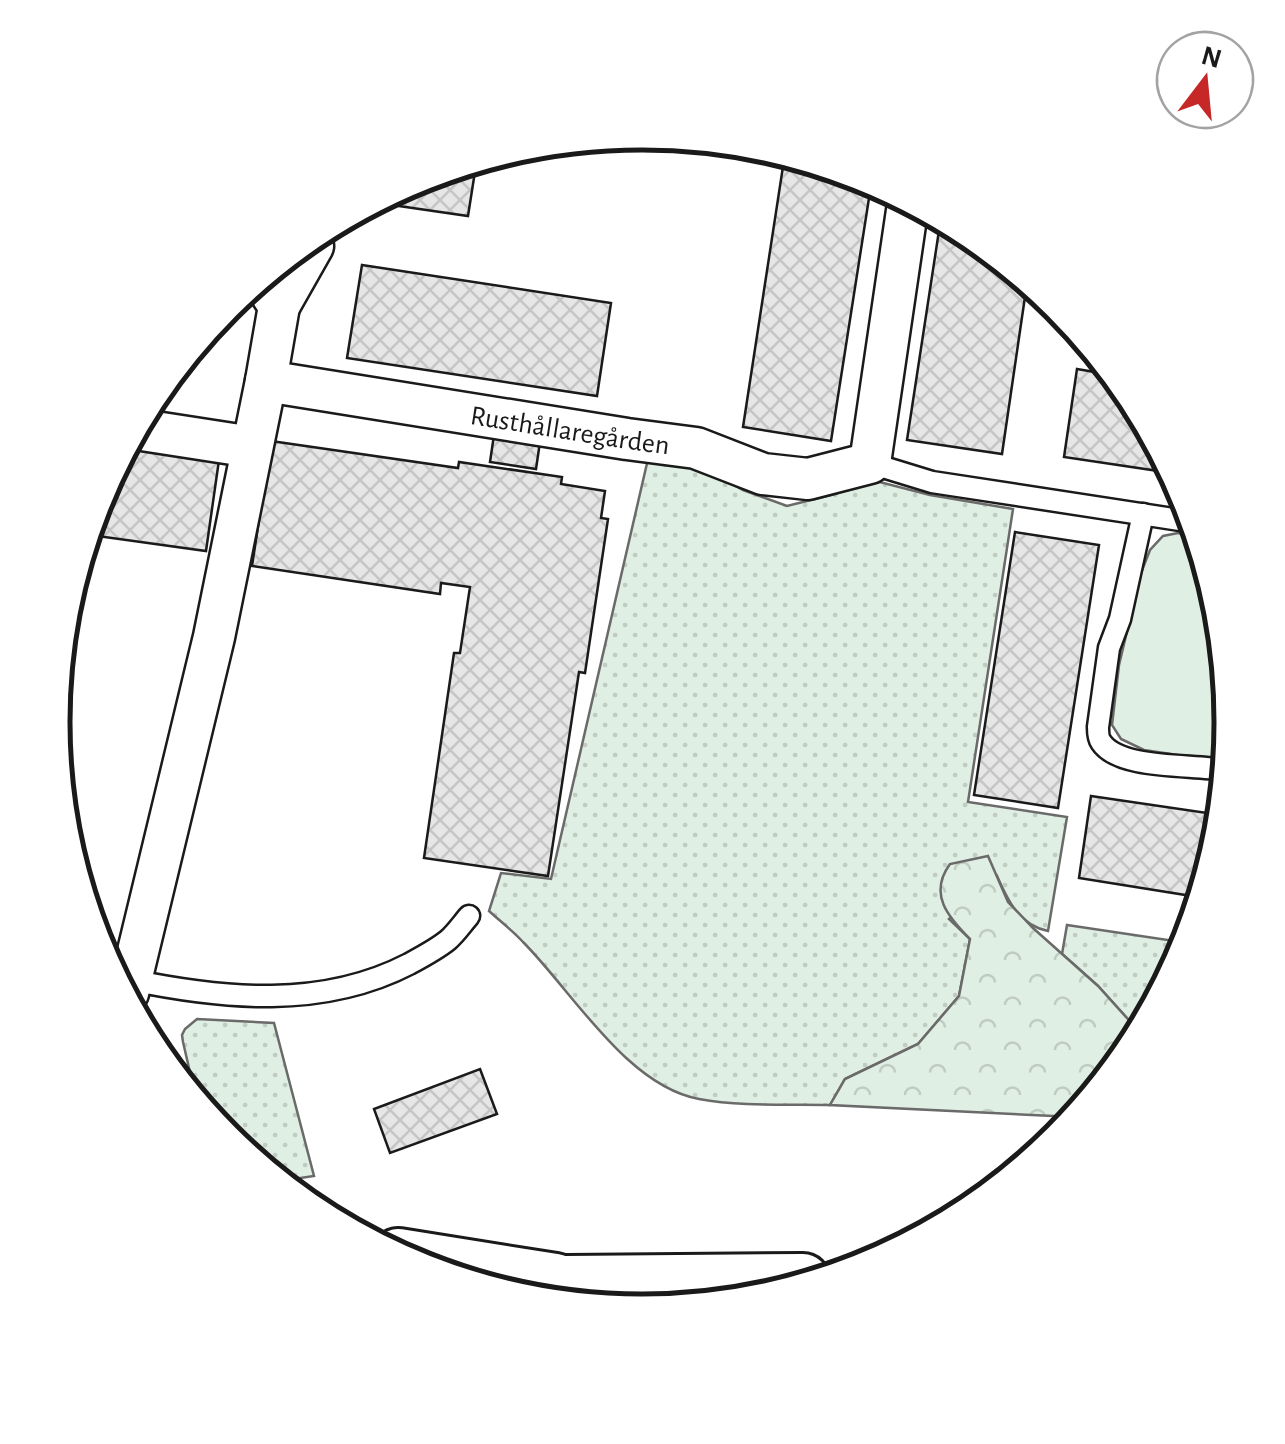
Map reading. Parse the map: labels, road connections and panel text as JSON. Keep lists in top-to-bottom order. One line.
{"streets":{"street":["Rusthållaregården"]},"north":"top"}
